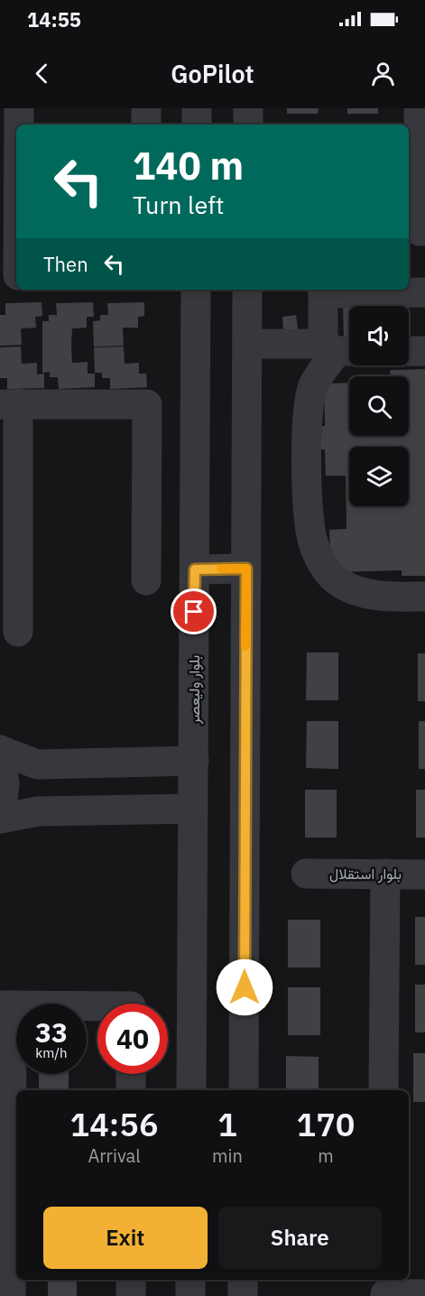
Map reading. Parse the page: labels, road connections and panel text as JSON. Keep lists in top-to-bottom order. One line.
{"streets":{"street":["بلوار ولیعصر","بلوار استقلال"]},"page":{"status":"14:55","header":"GoPilot","turn":["140 m","Turn left"],"then":"Then","speed":"33 km/h","limit":"40","eta":["14:56","Arrival","1","min","170","m"],"buttons":["Exit","Share"]}}
